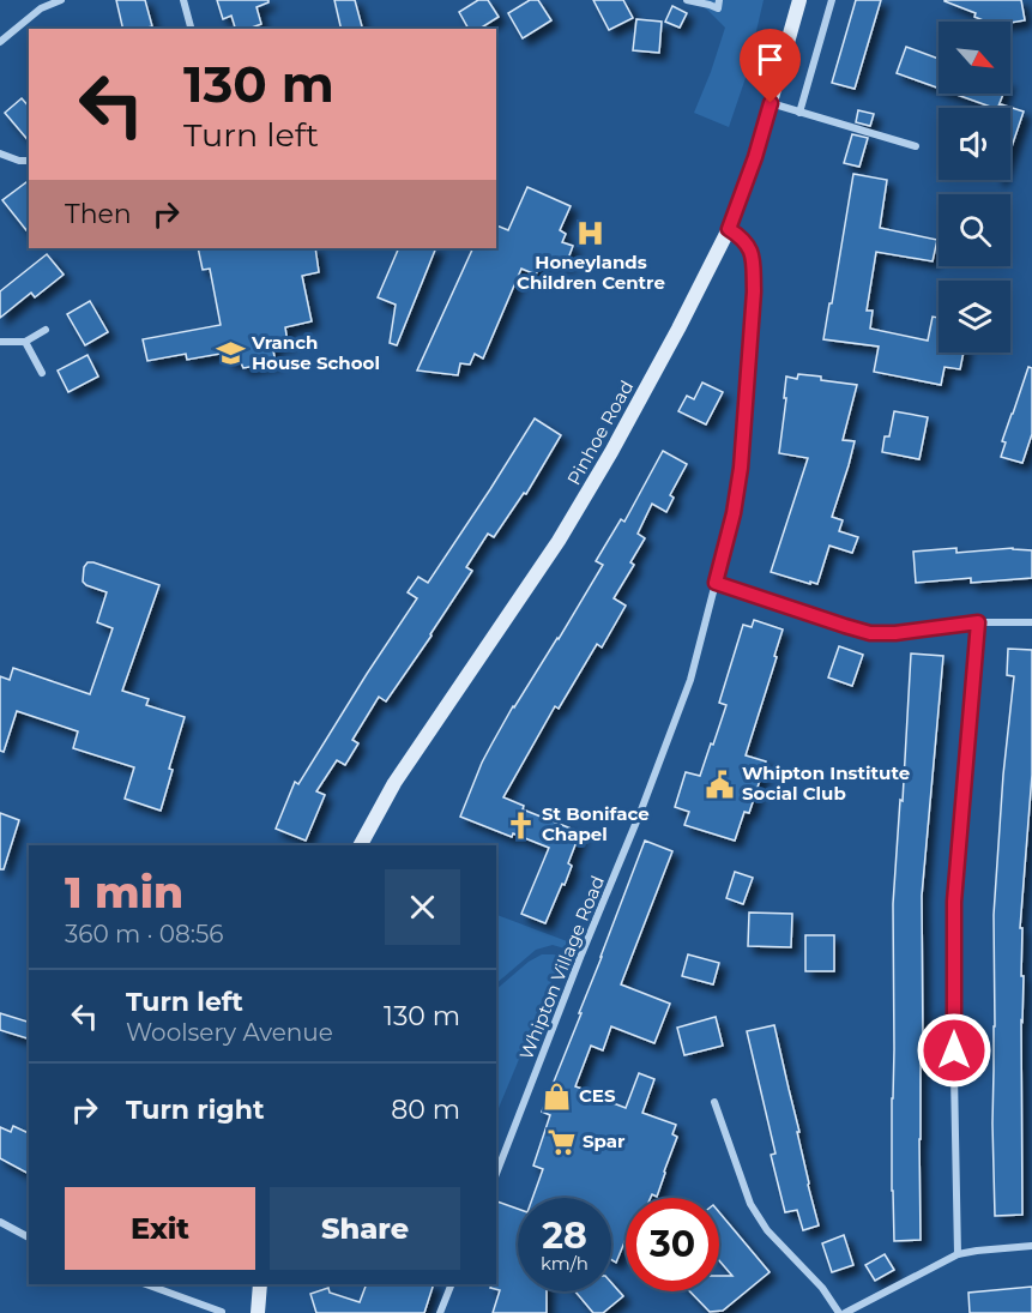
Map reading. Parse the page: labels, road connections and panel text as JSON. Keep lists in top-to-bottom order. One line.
{"streets":{"main road":["Pinhoe Road"],"street":["Whipton Village Road"]},"crossings":[["Pinhoe Road","Whipton Village Road"]],"places":{"hospital":["Honeylands Children Centre"],"school or university":["Vranch House School"],"public building":["Whipton Institute Social Club"],"church":["St Boniface Chapel"],"shop":["CES"],"supermarket":["Spar"]},"north":"bottom right","page":{"turn":["130 m","Turn left"],"then":"Then","heading":["1 min","360 m · 08:56"],"list":[{"name":"Turn left","note":"Woolsery Avenue","value":"130 m"},{"name":"Turn right","value":"80 m"}],"buttons":["Exit","Share"],"speed":"28 km/h","limit":"30"}}
